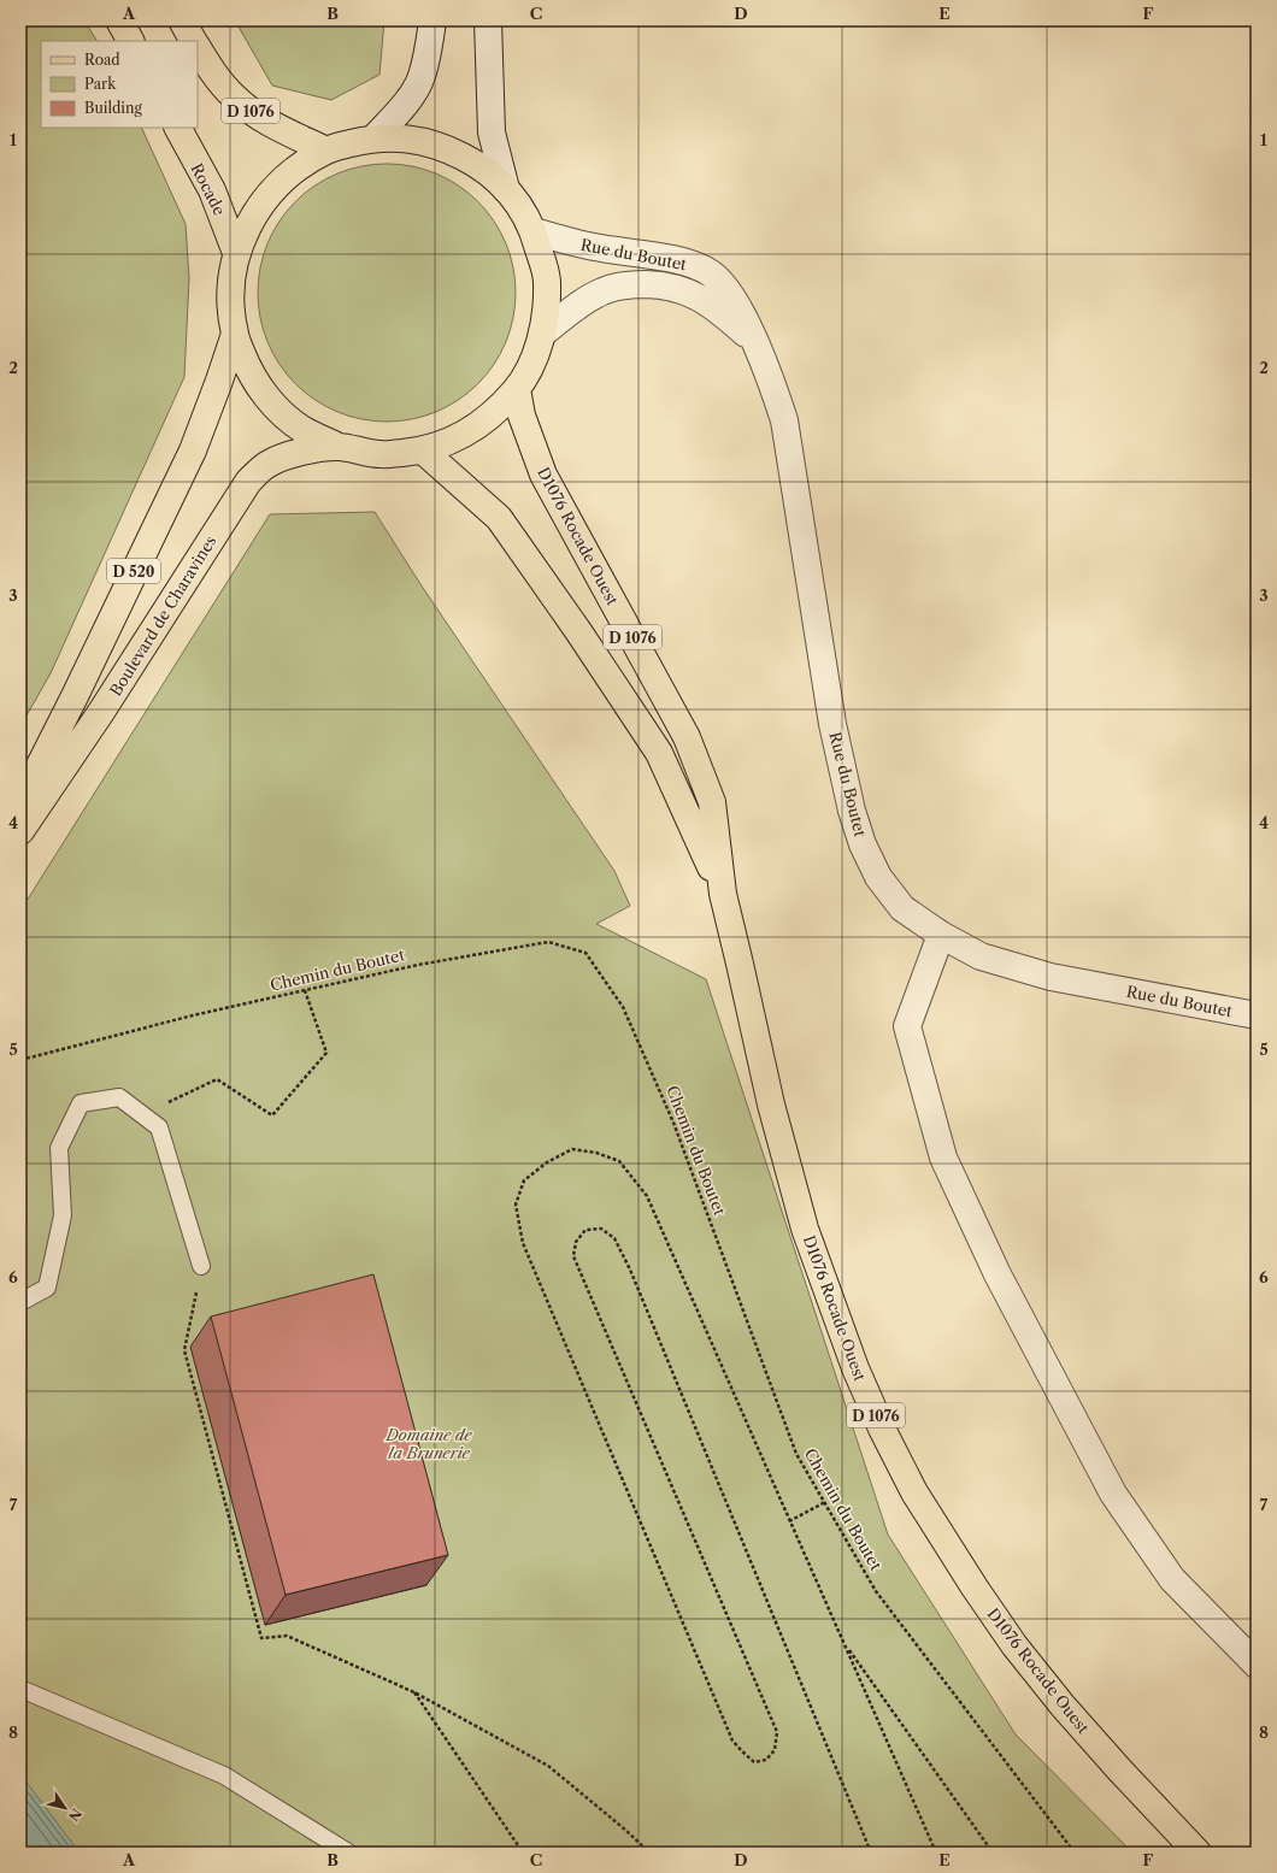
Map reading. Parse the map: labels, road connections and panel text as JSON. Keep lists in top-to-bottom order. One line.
{"streets":{"main road":["D 1076","Rocade","D1076 Rocade Ouest","D 520","Boulevard de Charavines"],"street":["Rue du Boutet"],"path":["Chemin du Boutet"]},"crossings":[["D 1076","Boulevard de Charavines"],["Rocade","Boulevard de Charavines"],["Rue du Boutet","Boulevard de Charavines"],["D1076 Rocade Ouest","Boulevard de Charavines"]],"parks":["Domaine de la Brunerie"],"legend":["Road","Park","Building"],"north":"bottom right","grid":{"columns":["A","B","C","D","E","F"],"rows":["1","2","3","4","5","6","7","8"]}}
